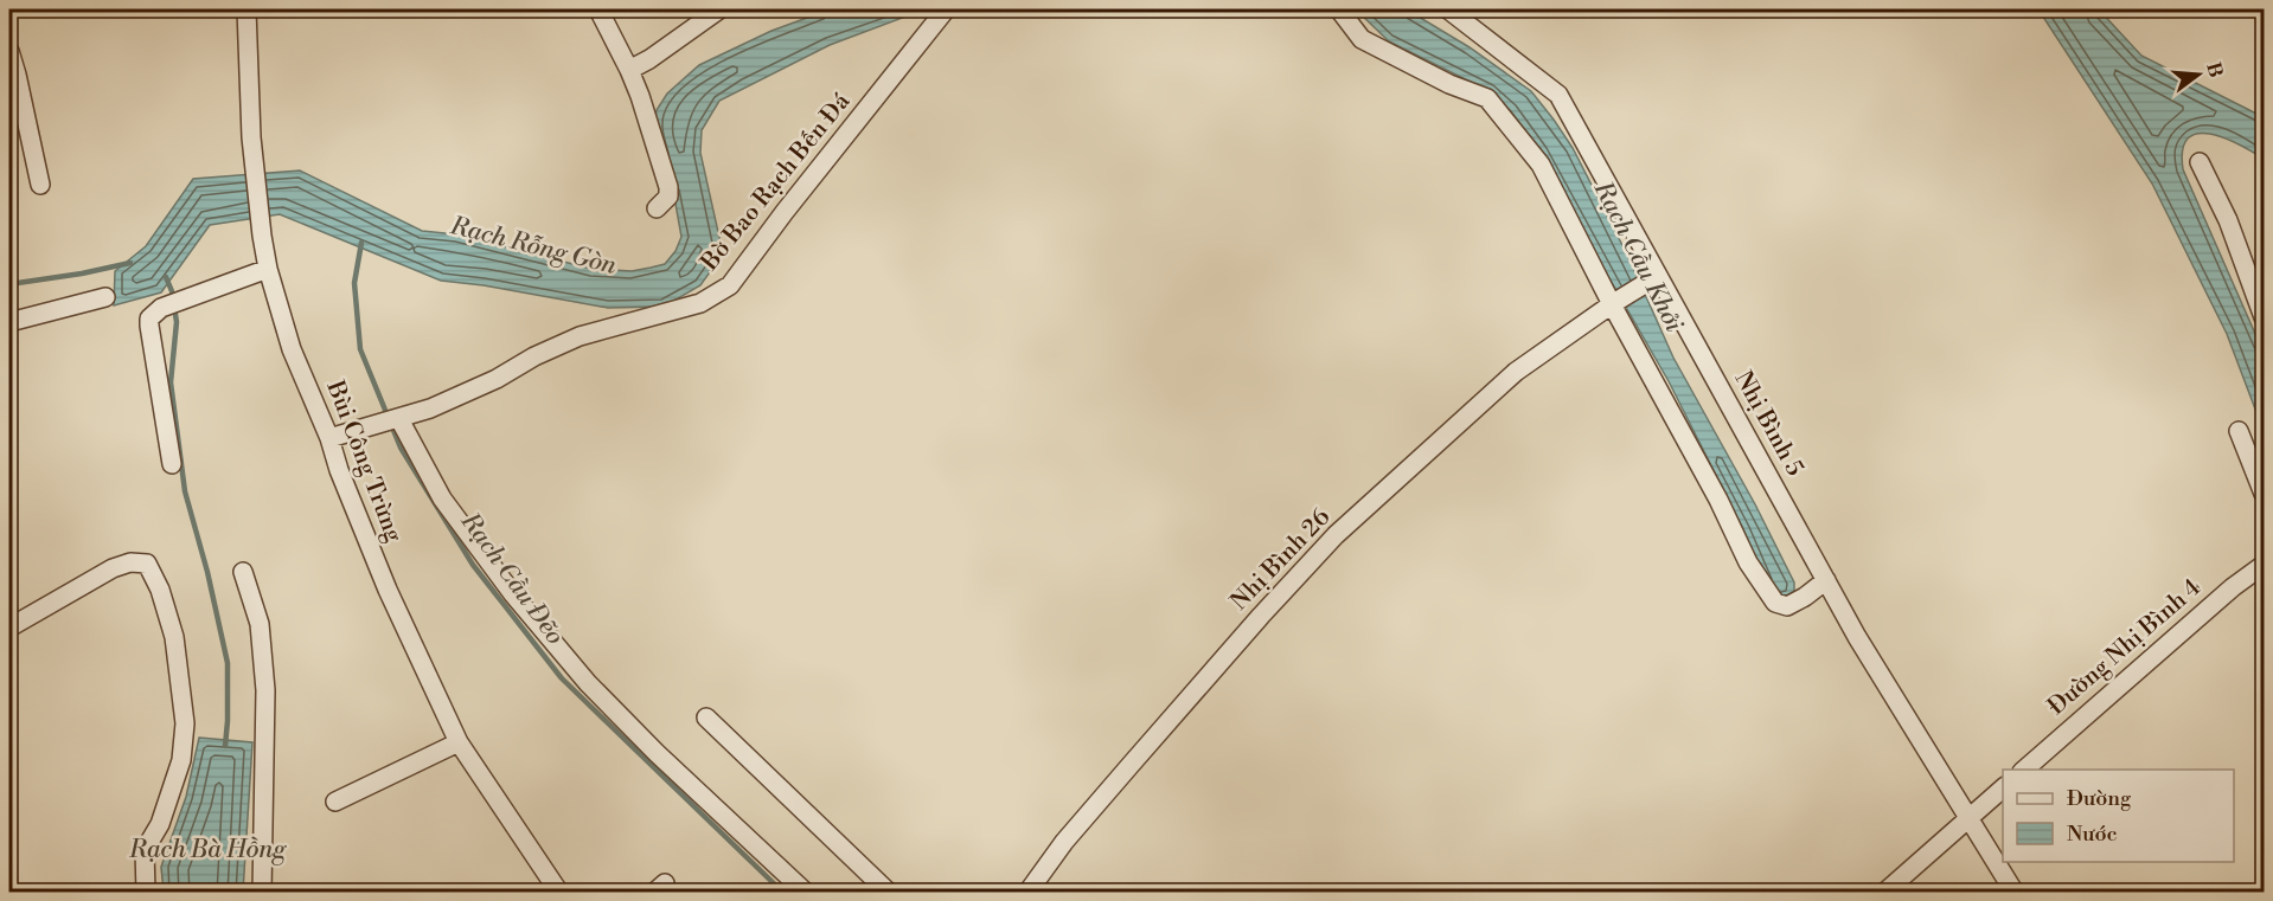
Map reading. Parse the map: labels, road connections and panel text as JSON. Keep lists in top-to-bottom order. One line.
{"streets":{"street":["Bờ Bao Rạch Bến Đá","Nhị Bình 5","Bùi Công Trừng","Nhị Bình 26","Đường Nhị Bình 4"]},"crossings":[["Bờ Bao Rạch Bến Đá","Bùi Công Trừng"],["Nhị Bình 5","Nhị Bình 26"]],"water":["Rạch Rỗng Gòn","Rạch Cầu Khởi","Rạch Cầu Đẽo","Rạch Bà Hồng"],"legend":["Đường","Nước"],"north":"right"}
